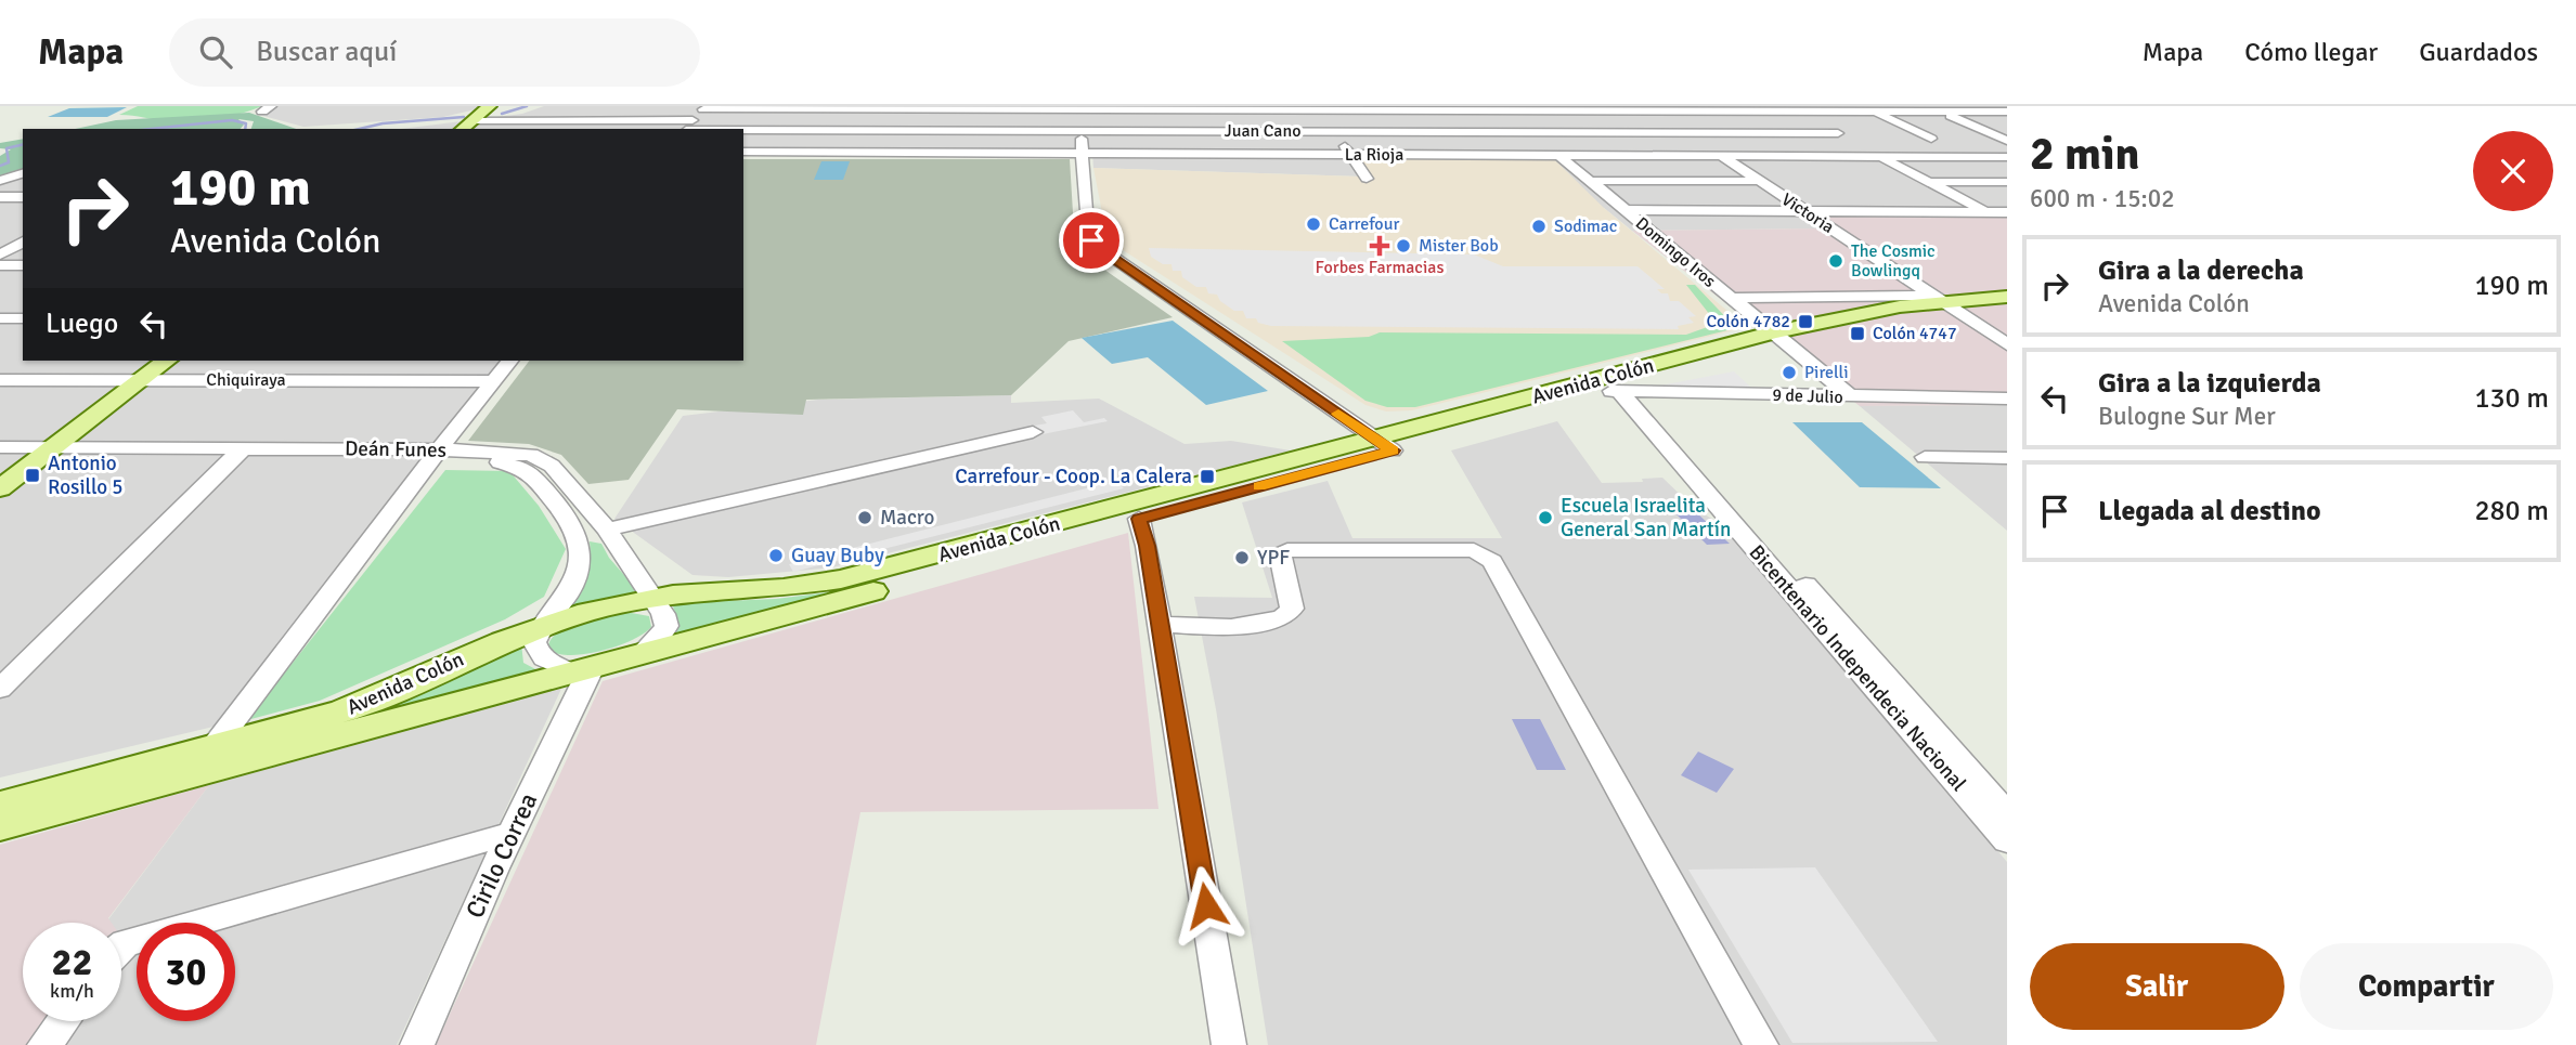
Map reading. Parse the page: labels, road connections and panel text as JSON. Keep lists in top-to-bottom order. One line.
{"streets":{"main road":["Avenida Colón"],"street":["Juan Cano","La Rioja","Victoria","Domingo Iros","Chiquiraya","9 de Julio","Deán Funes","Bicentenario Independecia Nacional","Cirilo Correa"]},"crossings":[["Juan Cano","Victoria"],["Juan Cano","Domingo Iros"],["La Rioja","Victoria"],["La Rioja","Domingo Iros"],["Victoria","Avenida Colón"],["Domingo Iros","Avenida Colón"],["Domingo Iros","9 de Julio"],["Avenida Colón","9 de Julio"],["Avenida Colón","Deán Funes"],["Avenida Colón","Bicentenario Independecia Nacional"],["Avenida Colón","Cirilo Correa"],["9 de Julio","Bicentenario Independecia Nacional"]],"places":{"other":["Carrefour","Sodimac","Mister Bob","The Cosmic Bowlingq","Pirelli","Macro","Escuela Israelita General San Martín","Guay Buby","YPF"],"health":["Forbes Farmacias"],"transit":["Colón 4782","Colón 4747","Antonio Rosillo 5","Carrefour - Coop. La Calera"]},"page":{"header":"Mapa","search":"Buscar aquí","nav":["Mapa","Cómo llegar","Guardados"],"heading":["2 min","600 m · 15:02"],"turn":["190 m","Avenida Colón"],"list":[{"name":"Gira a la derecha","note":"Avenida Colón","value":"190 m"},{"name":"Gira a la izquierda","note":"Bulogne Sur Mer","value":"130 m"},{"name":"Llegada al destino","value":"280 m"}],"then":"Luego","speed":"22 km/h","limit":"30","buttons":["Salir","Compartir"]}}
